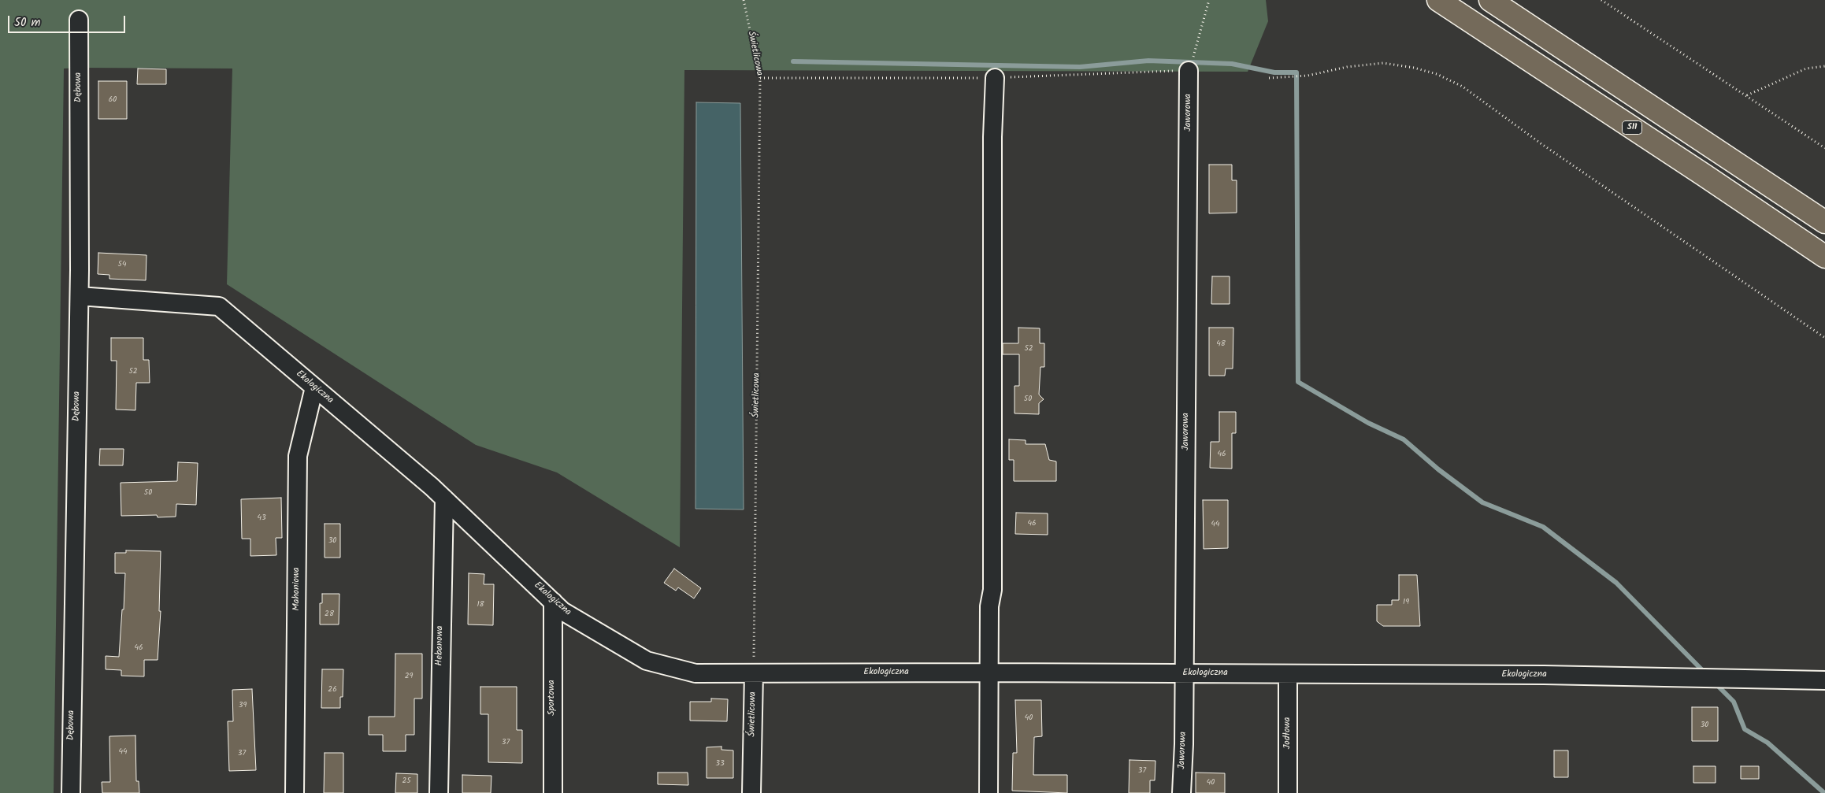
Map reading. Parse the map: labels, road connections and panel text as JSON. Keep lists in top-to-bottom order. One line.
{"streets":{"highway":["S11"],"street":["Świetlicowa","Dębowa","Jaworowa","Ekologiczna","Mahoniowa","Hebanowa","Sportowa","Jodłowa"]},"crossings":[["Świetlicowa","Ekologiczna"],["Dębowa","Ekologiczna"],["Jaworowa","Ekologiczna"],["Ekologiczna","Mahoniowa"],["Ekologiczna","Hebanowa"],["Ekologiczna","Sportowa"],["Ekologiczna","Jodłowa"]],"house_numbers":["60","54","48","52","52","50","46","50","43","46","44","30","19","18","28","46","29","26","39","40","30","37","44","37","33","37","25","40"],"scale_bar":"50 m"}
